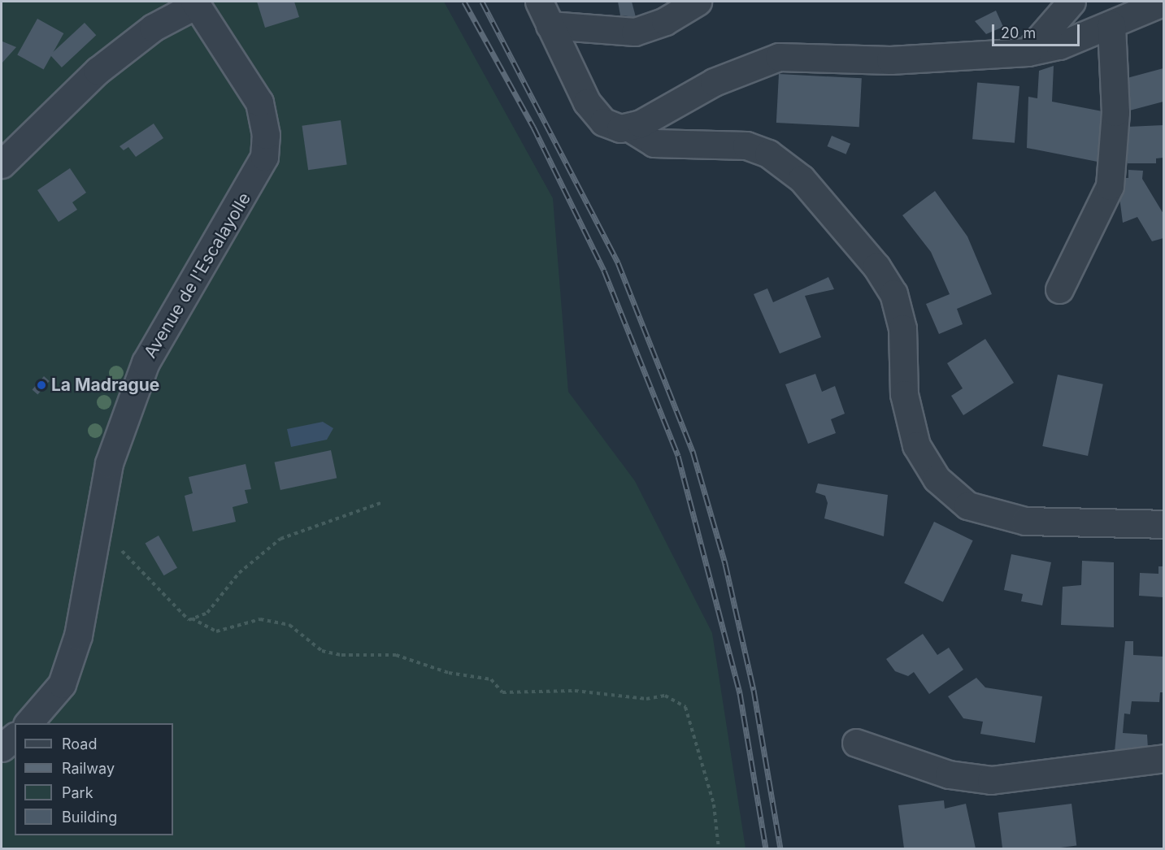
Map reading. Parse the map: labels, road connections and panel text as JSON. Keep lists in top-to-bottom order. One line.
{"streets":{"street":["Avenue de l'Escalayolle"]},"places":["La Madrague"],"legend":["Road","Railway","Park","Building"],"scale_bar":"20 m"}
